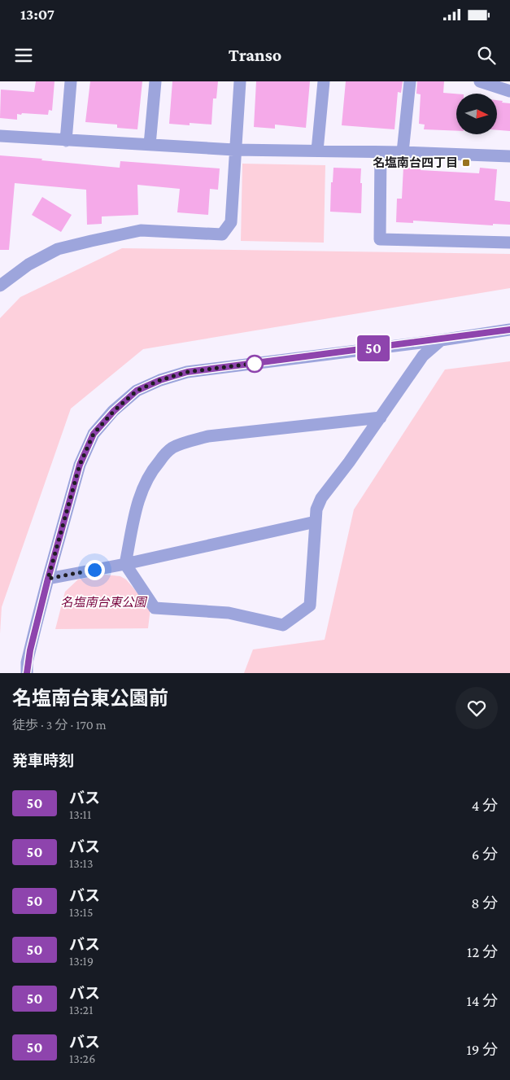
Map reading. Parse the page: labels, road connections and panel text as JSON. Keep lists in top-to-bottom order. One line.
{"parks":["名塩南台東公園"],"places":{"transit":["名塩南台四丁目"]},"lines":["bus line 50"],"north":"right","page":{"status":"13:07","header":"Transo","on_map":"50","heading":[["名塩南台東公園前","徒歩 · 3 分 · 170 m"],"発車時刻"],"list":[{"mark":"50","name":"バス","note":"13:11","value":"4 分"},{"mark":"50","name":"バス","note":"13:13","value":"6 分"},{"mark":"50","name":"バス","note":"13:15","value":"8 分"},{"mark":"50","name":"バス","note":"13:19","value":"12 分"},{"mark":"50","name":"バス","note":"13:21","value":"14 分"},{"mark":"50","name":"バス","note":"13:26","value":"19 分"}]}}
